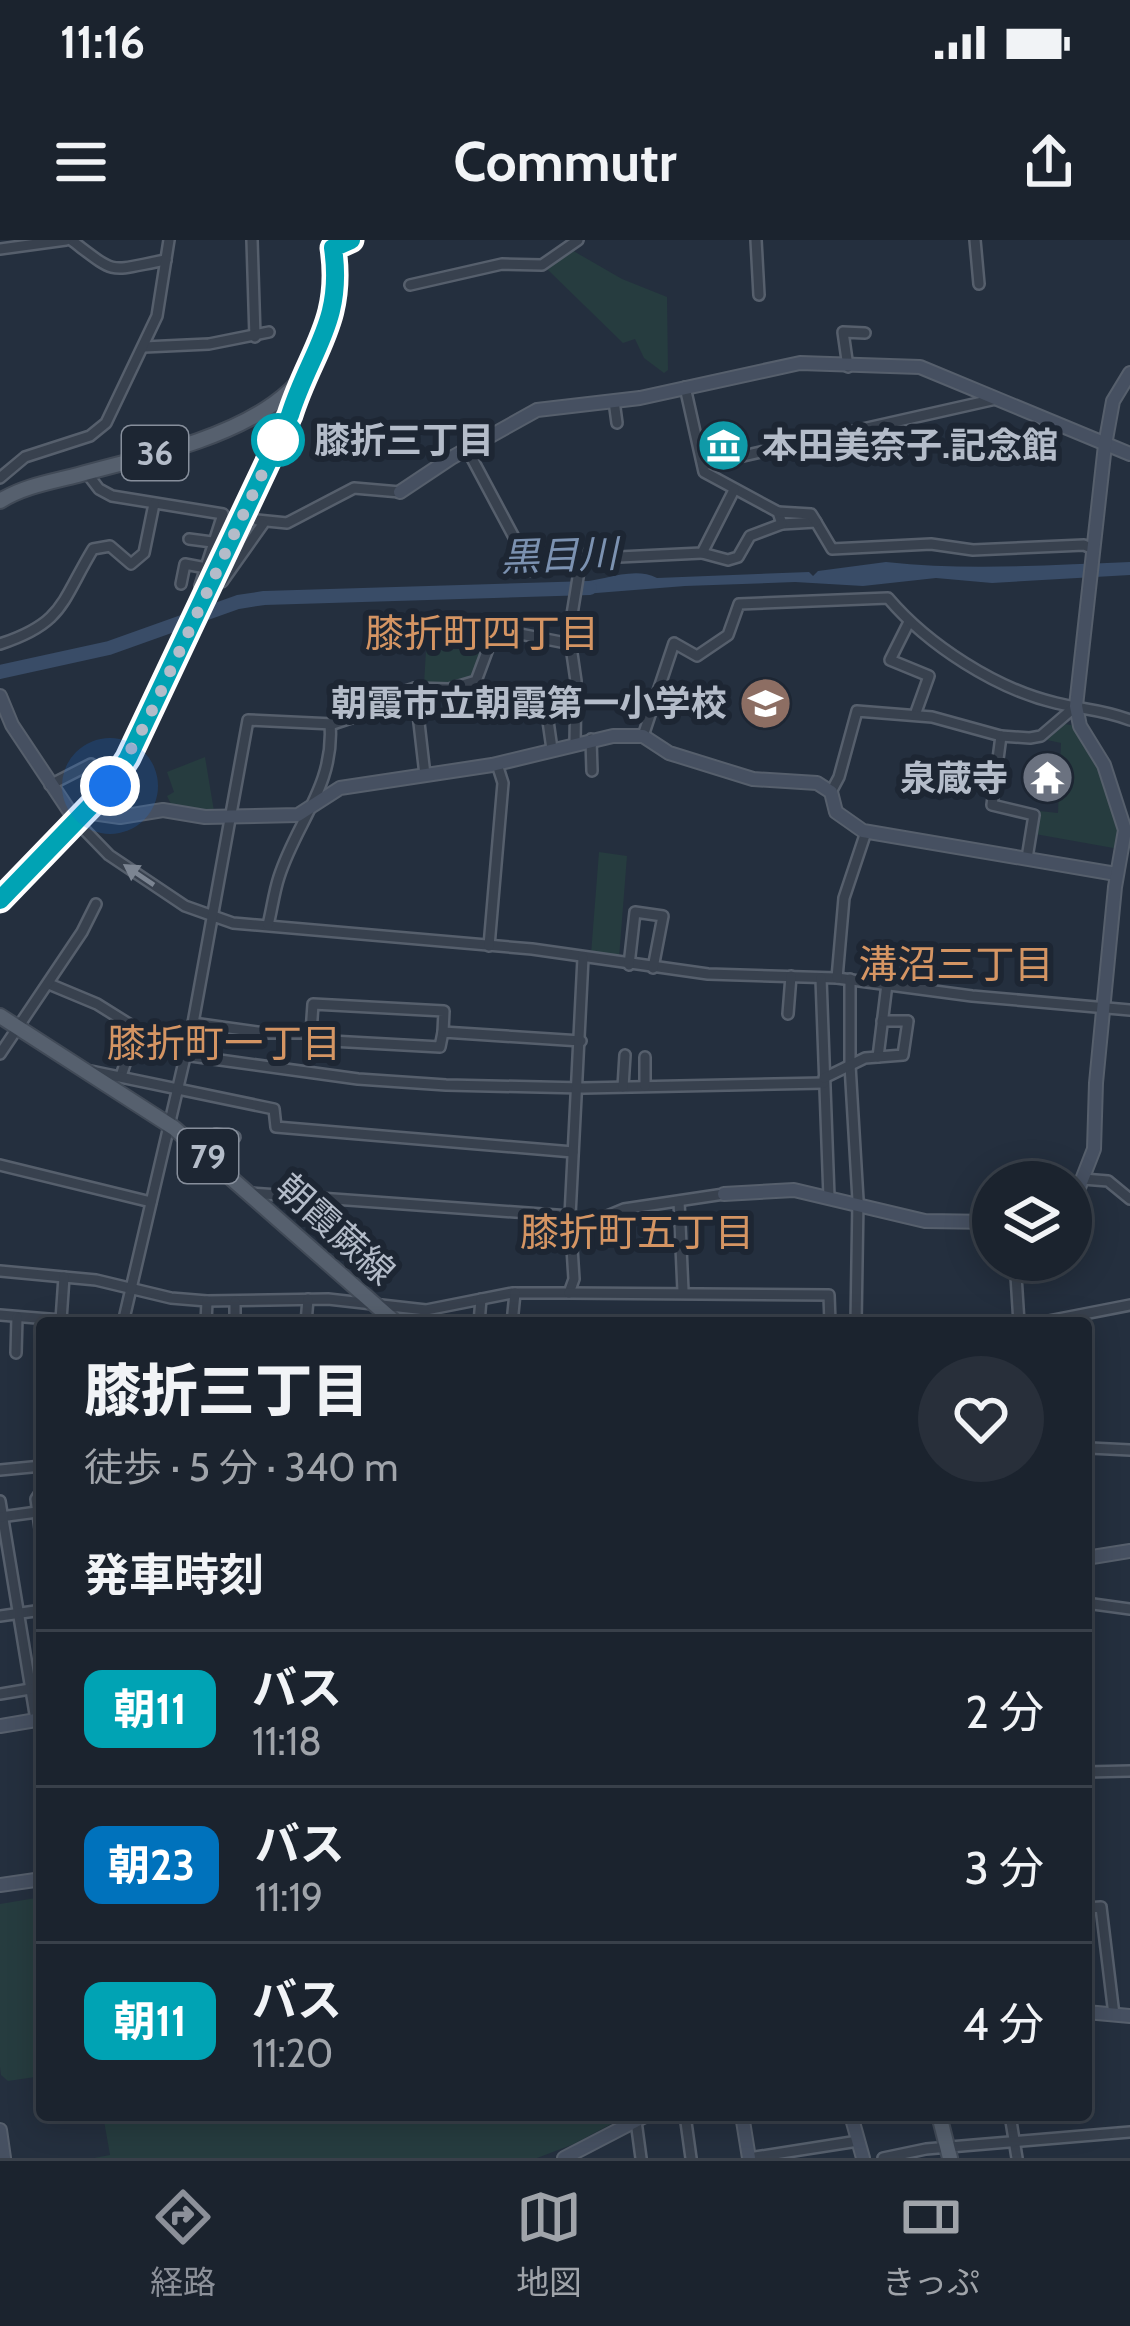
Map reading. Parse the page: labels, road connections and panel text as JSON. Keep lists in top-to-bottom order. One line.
{"streets":{"main road":["36","79","朝霞蕨線"]},"districts":["膝折町四丁目","溝沼三丁目","膝折町一丁目","膝折町五丁目"],"water":["黒目川"],"places":{"other":["膝折三丁目"],"museum":["本田美奈子.記念館"],"school or university":["朝霞市立朝霞第一小学校"],"temple":["泉蔵寺"]},"lines":["bus line 朝11"],"page":{"status":"11:16","header":"Commutr","heading":[["膝折三丁目","徒歩 · 5 分 · 340 m"],"発車時刻"],"list":[{"mark":"朝11","name":"バス","note":"11:18","value":"2 分"},{"mark":"朝23","name":"バス","note":"11:19","value":"3 分"},{"mark":"朝11","name":"バス","note":"11:20","value":"4 分"}],"tabs":["経路","地図","きっぷ"]}}
